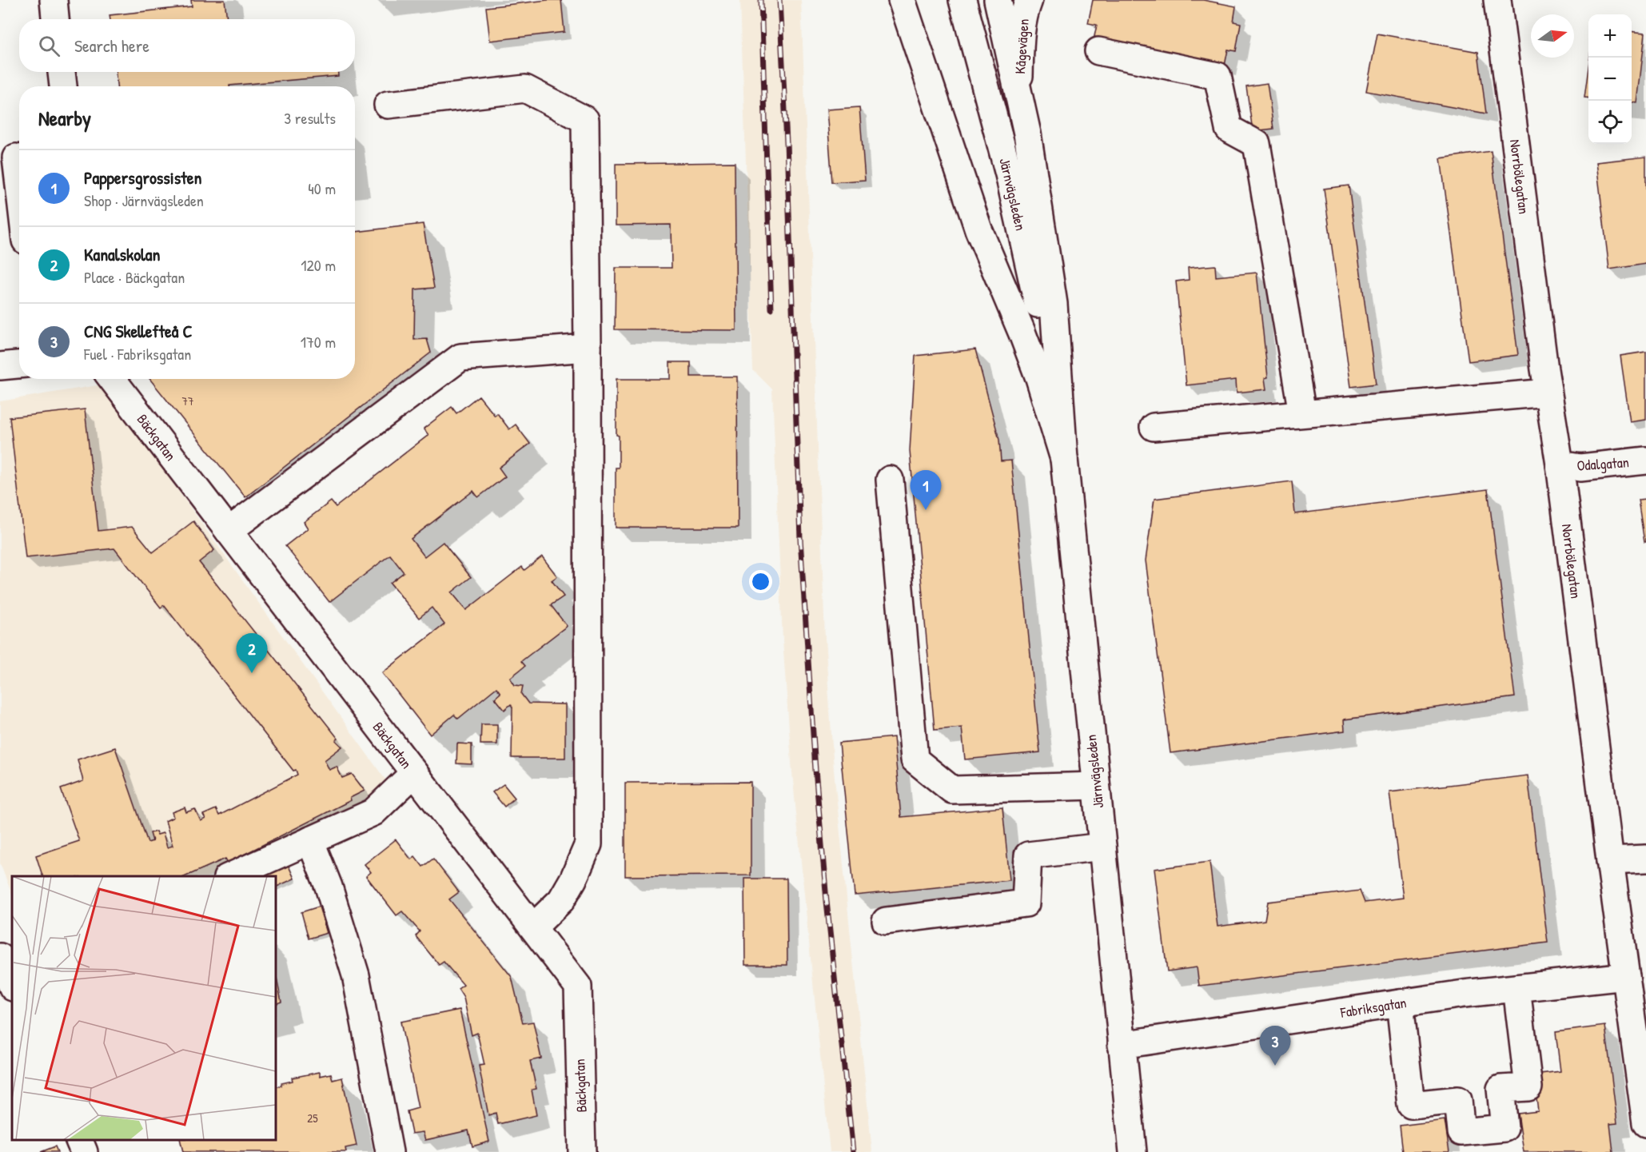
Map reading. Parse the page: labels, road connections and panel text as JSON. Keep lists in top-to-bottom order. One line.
{"streets":{"main road":["Kågevägen","Norrbölegatan","Järnvägsleden","Bäckgatan","Odalgatan","Fabriksgatan"]},"crossings":[["Kågevägen","Järnvägsleden"],["Norrbölegatan","Odalgatan"],["Norrbölegatan","Fabriksgatan"],["Järnvägsleden","Fabriksgatan"]],"house_numbers":["77","25"],"north":"right","page":{"map_buttons":["+","−"],"search":"Search here","heading":["Nearby","3 results"],"list":[{"mark":"1","name":"Pappersgrossisten","note":"Shop · Järnvägsleden","value":"40 m"},{"mark":"2","name":"Kanalskolan","note":"Place · Bäckgatan","value":"120 m"},{"mark":"3","name":"CNG Skellefteå C","note":"Fuel · Fabriksgatan","value":"170 m"}],"pins":["1","2","3"]}}
